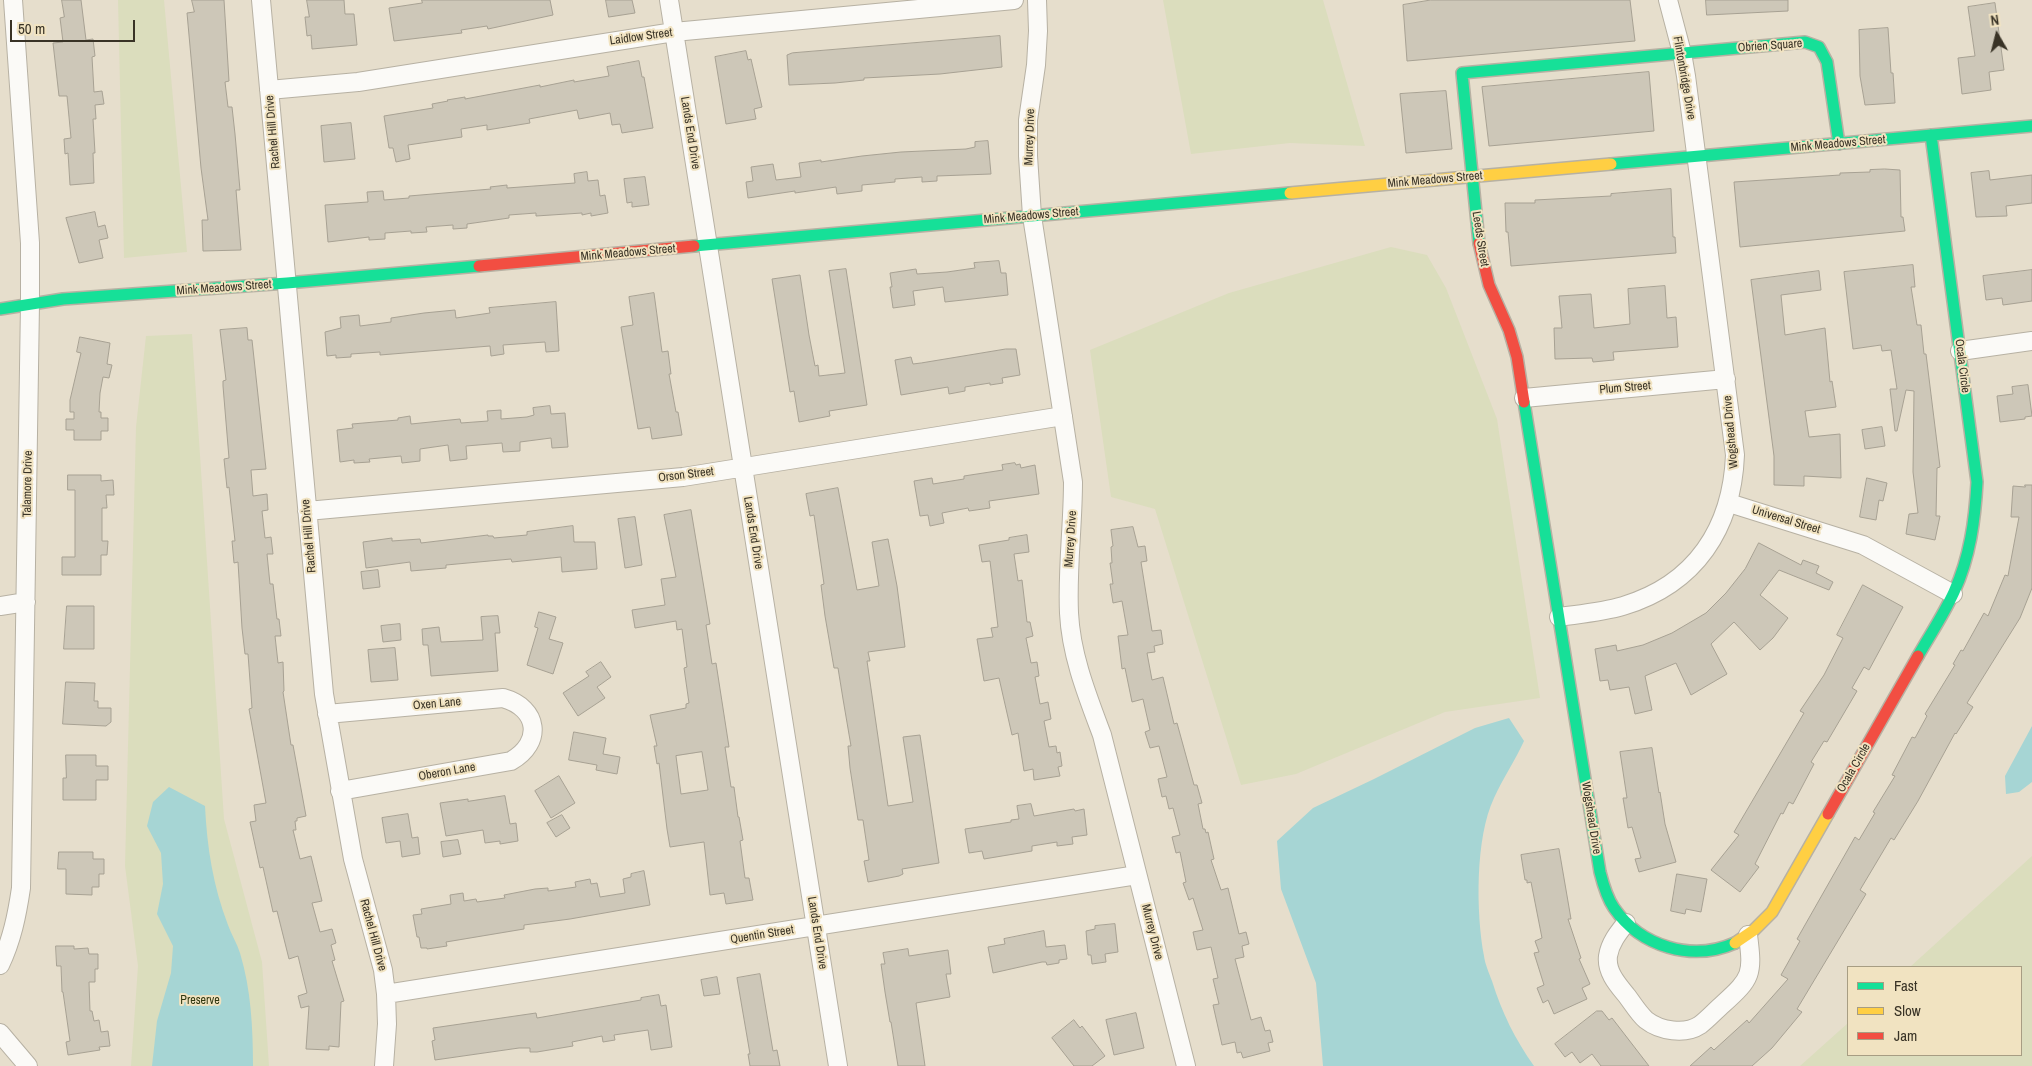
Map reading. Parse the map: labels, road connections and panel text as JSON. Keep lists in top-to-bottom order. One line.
{"streets":{"street":["Laidlow Street","Obrien Square","Flintonbridge Drive","Rachel Hill Drive","Lands End Drive","Murrey Drive","Mink Meadows Street","Leeds Street","Ocala Circle","Plum Street","Wogshead Drive","Orson Street","Talamore Drive","Universal Street","Oxen Lane","Oberon Lane","Quentin Street"]},"crossings":[["Laidlow Street","Rachel Hill Drive"],["Laidlow Street","Lands End Drive"],["Obrien Square","Flintonbridge Drive"],["Obrien Square","Mink Meadows Street"],["Obrien Square","Leeds Street"],["Flintonbridge Drive","Mink Meadows Street"],["Flintonbridge Drive","Leeds Street"],["Flintonbridge Drive","Wogshead Drive"],["Rachel Hill Drive","Mink Meadows Street"],["Rachel Hill Drive","Orson Street"],["Rachel Hill Drive","Oxen Lane"],["Rachel Hill Drive","Oberon Lane"],["Rachel Hill Drive","Quentin Street"],["Lands End Drive","Mink Meadows Street"],["Lands End Drive","Orson Street"],["Lands End Drive","Quentin Street"],["Murrey Drive","Mink Meadows Street"],["Murrey Drive","Orson Street"],["Murrey Drive","Quentin Street"],["Mink Meadows Street","Leeds Street"],["Mink Meadows Street","Ocala Circle"],["Mink Meadows Street","Wogshead Drive"],["Mink Meadows Street","Talamore Drive"],["Leeds Street","Plum Street"],["Leeds Street","Wogshead Drive"],["Ocala Circle","Wogshead Drive"],["Ocala Circle","Universal Street"],["Plum Street","Wogshead Drive"],["Wogshead Drive","Universal Street"],["Oxen Lane","Oberon Lane"]],"parks":["Preserve"],"legend":["Fast","Slow","Jam"],"scale_bar":"50 m","north":"top"}
